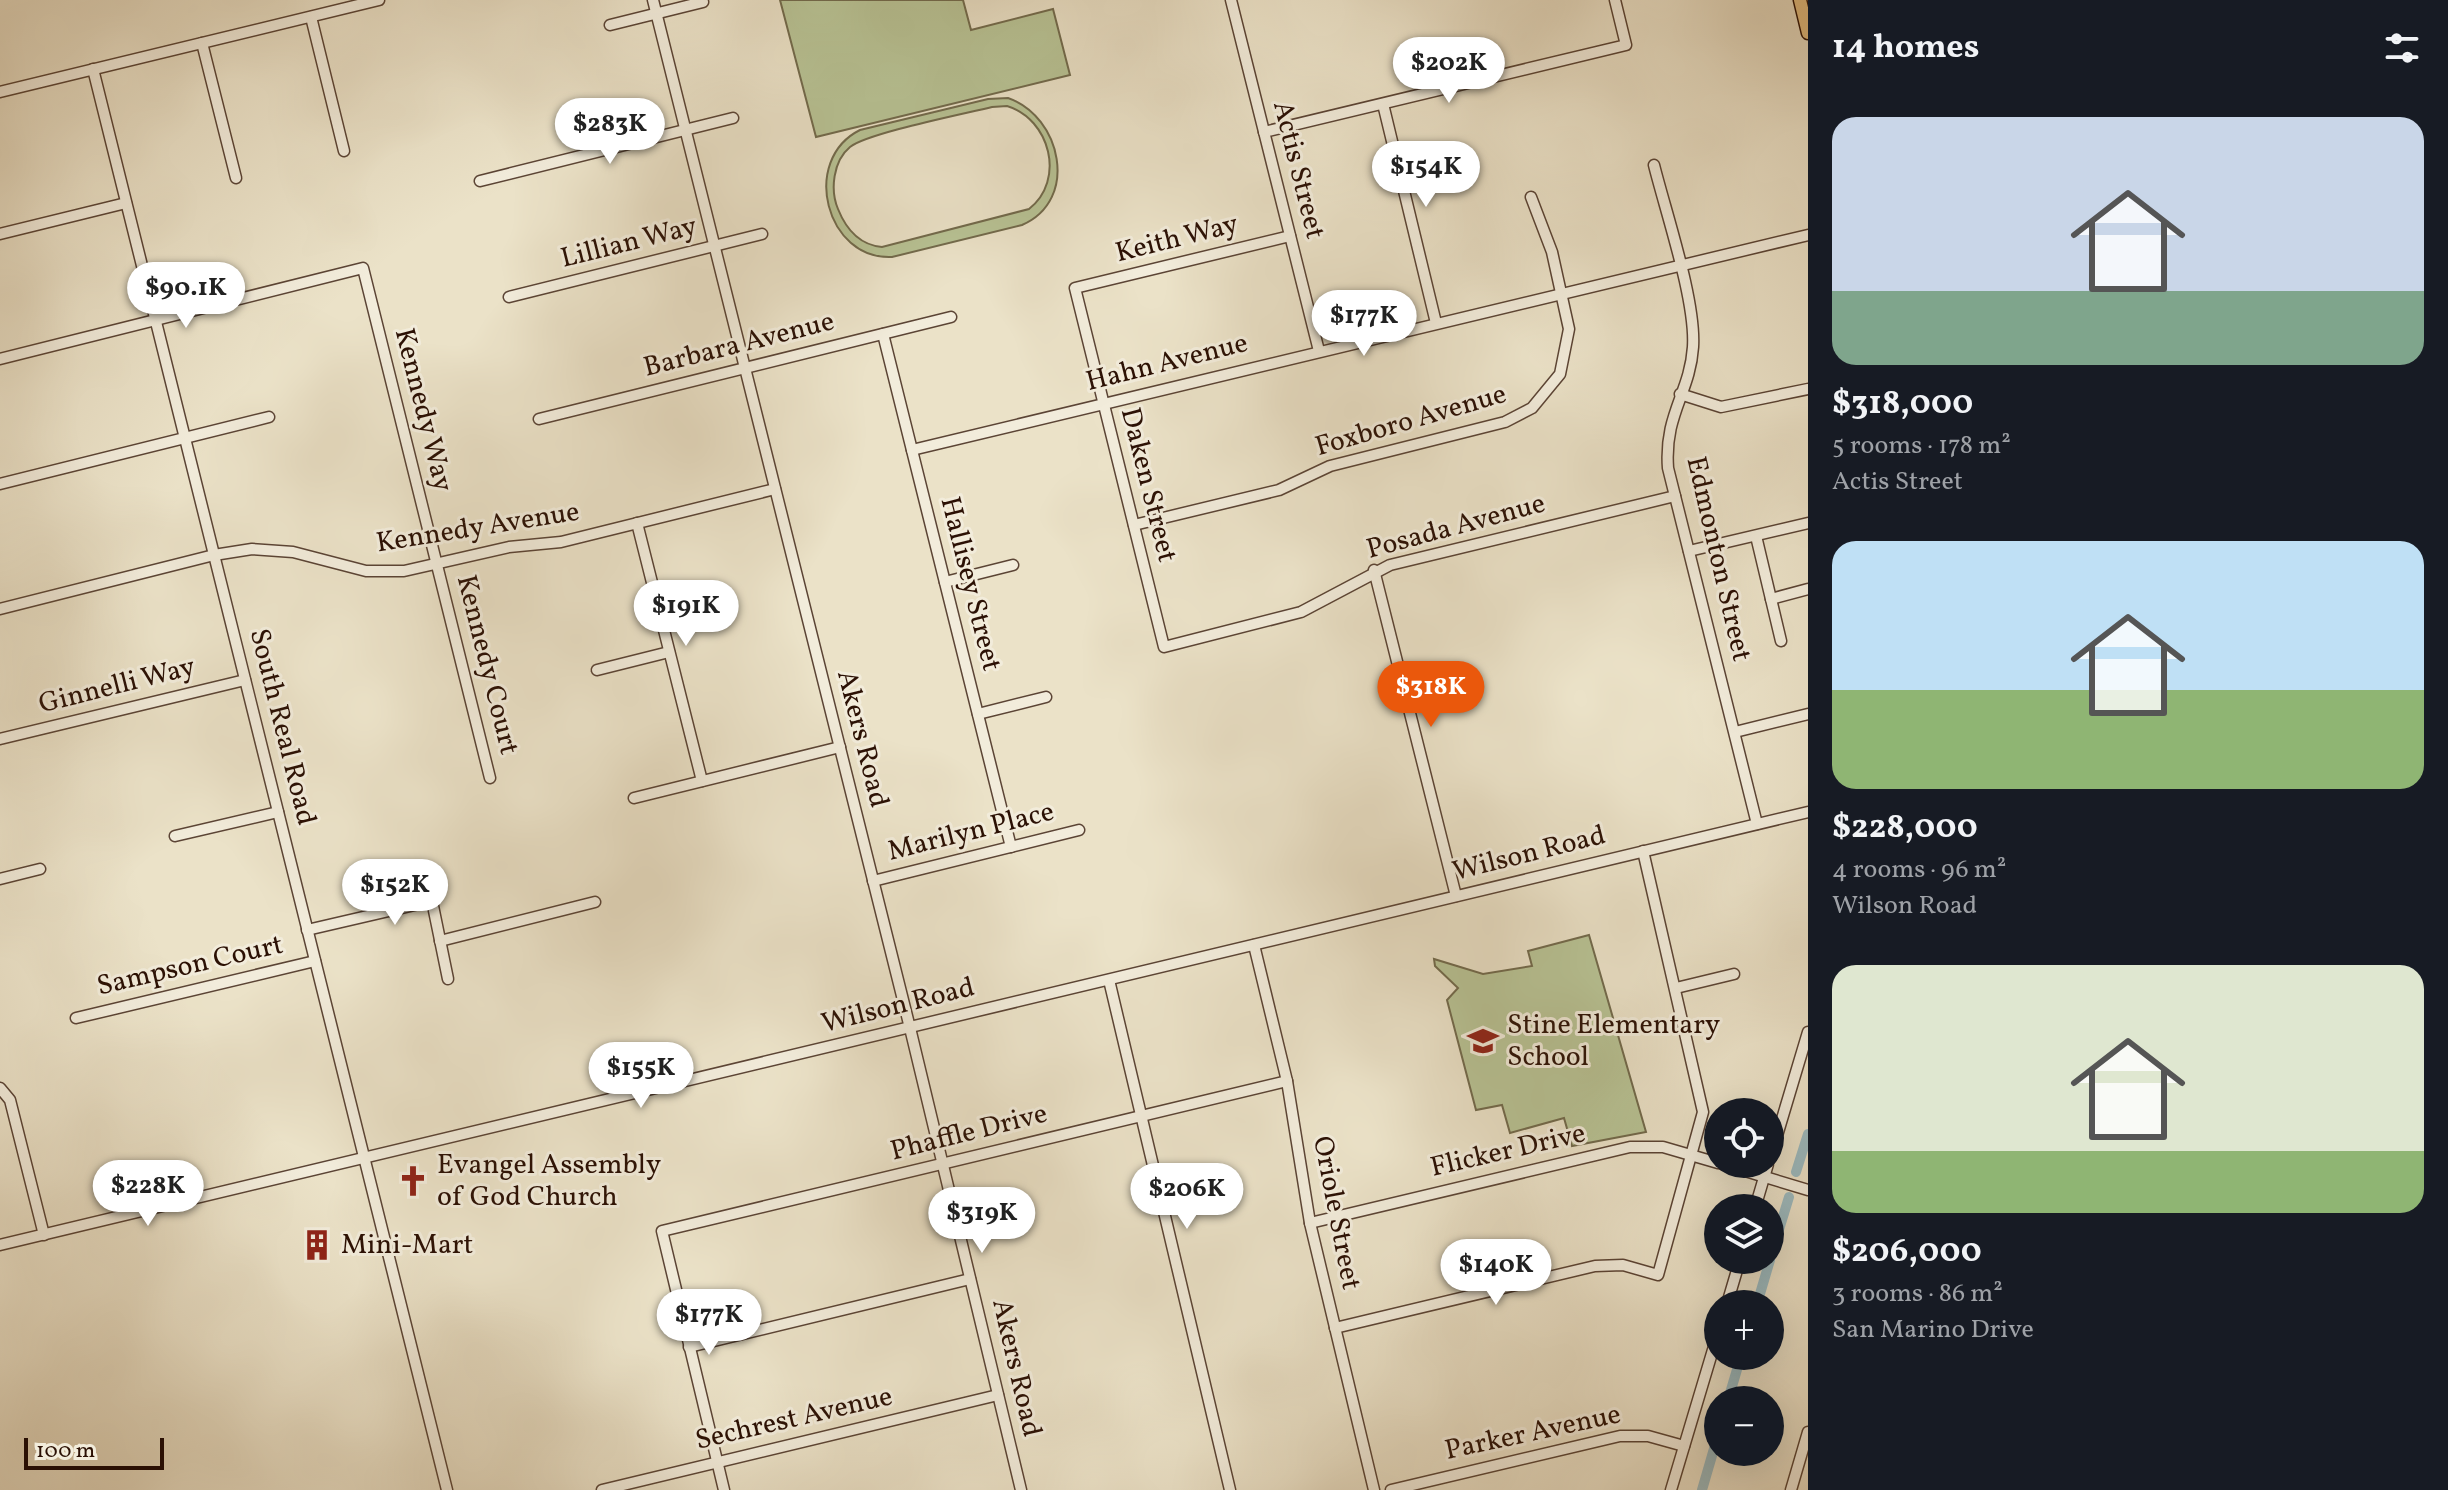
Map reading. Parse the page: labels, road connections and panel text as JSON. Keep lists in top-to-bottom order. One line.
{"streets":{"street":["Actis Street","Keith Way","Lillian Way","Barbara Avenue","Hahn Avenue","Kennedy Way","Foxboro Avenue","Daken Street","Posada Avenue","Kennedy Avenue","Edmonton Street","Hallisey Street","Kennedy Court","Ginnelli Way","South Real Road","Akers Road","Marilyn Place","Wilson Road","Sampson Court","Phaffle Drive","Flicker Drive","Oriole Street","Sechrest Avenue","Parker Avenue"]},"crossings":[["Actis Street","Keith Way"],["Actis Street","Hahn Avenue"],["Keith Way","Daken Street"],["Lillian Way","Akers Road"],["Barbara Avenue","Hallisey Street"],["Barbara Avenue","Akers Road"],["Hahn Avenue","Foxboro Avenue"],["Hahn Avenue","Daken Street"],["Hahn Avenue","Edmonton Street"],["Hahn Avenue","Hallisey Street"],["Kennedy Way","Kennedy Avenue"],["Kennedy Way","Kennedy Court"],["Kennedy Way","South Real Road"],["Foxboro Avenue","Daken Street"],["Daken Street","Posada Avenue"],["Posada Avenue","Edmonton Street"],["Kennedy Avenue","Kennedy Court"],["Kennedy Avenue","South Real Road"],["Kennedy Avenue","Akers Road"],["Edmonton Street","Wilson Road"],["Hallisey Street","Marilyn Place"],["Ginnelli Way","South Real Road"],["South Real Road","Wilson Road"],["South Real Road","Sampson Court"],["Akers Road","Marilyn Place"],["Akers Road","Wilson Road"],["Akers Road","Phaffle Drive"],["Akers Road","Sechrest Avenue"],["Wilson Road","Oriole Street"],["Phaffle Drive","Oriole Street"],["Flicker Drive","Oriole Street"]],"places":{"school or university":["Stine Elementary School"],"church":["Evangel Assembly of God Church"],"building":["Mini-Mart"]},"scale_bar":"100 m","page":{"heading":"14 homes","price":["$202K","$283K","$154K","$90.1K","$177K","$191K","$318K","$152K","$155K","$228K","$206K","$319K","$140K","$177K"],"list":[{"name":"$318,000","note":"5 rooms · 178 m² · Actis Street"},{"name":"$228,000","note":"4 rooms · 96 m² · Wilson Road"},{"name":"$206,000","note":"3 rooms · 86 m² · San Marino Drive"}],"map_buttons":["+","−"],"scale":"100 m"}}
